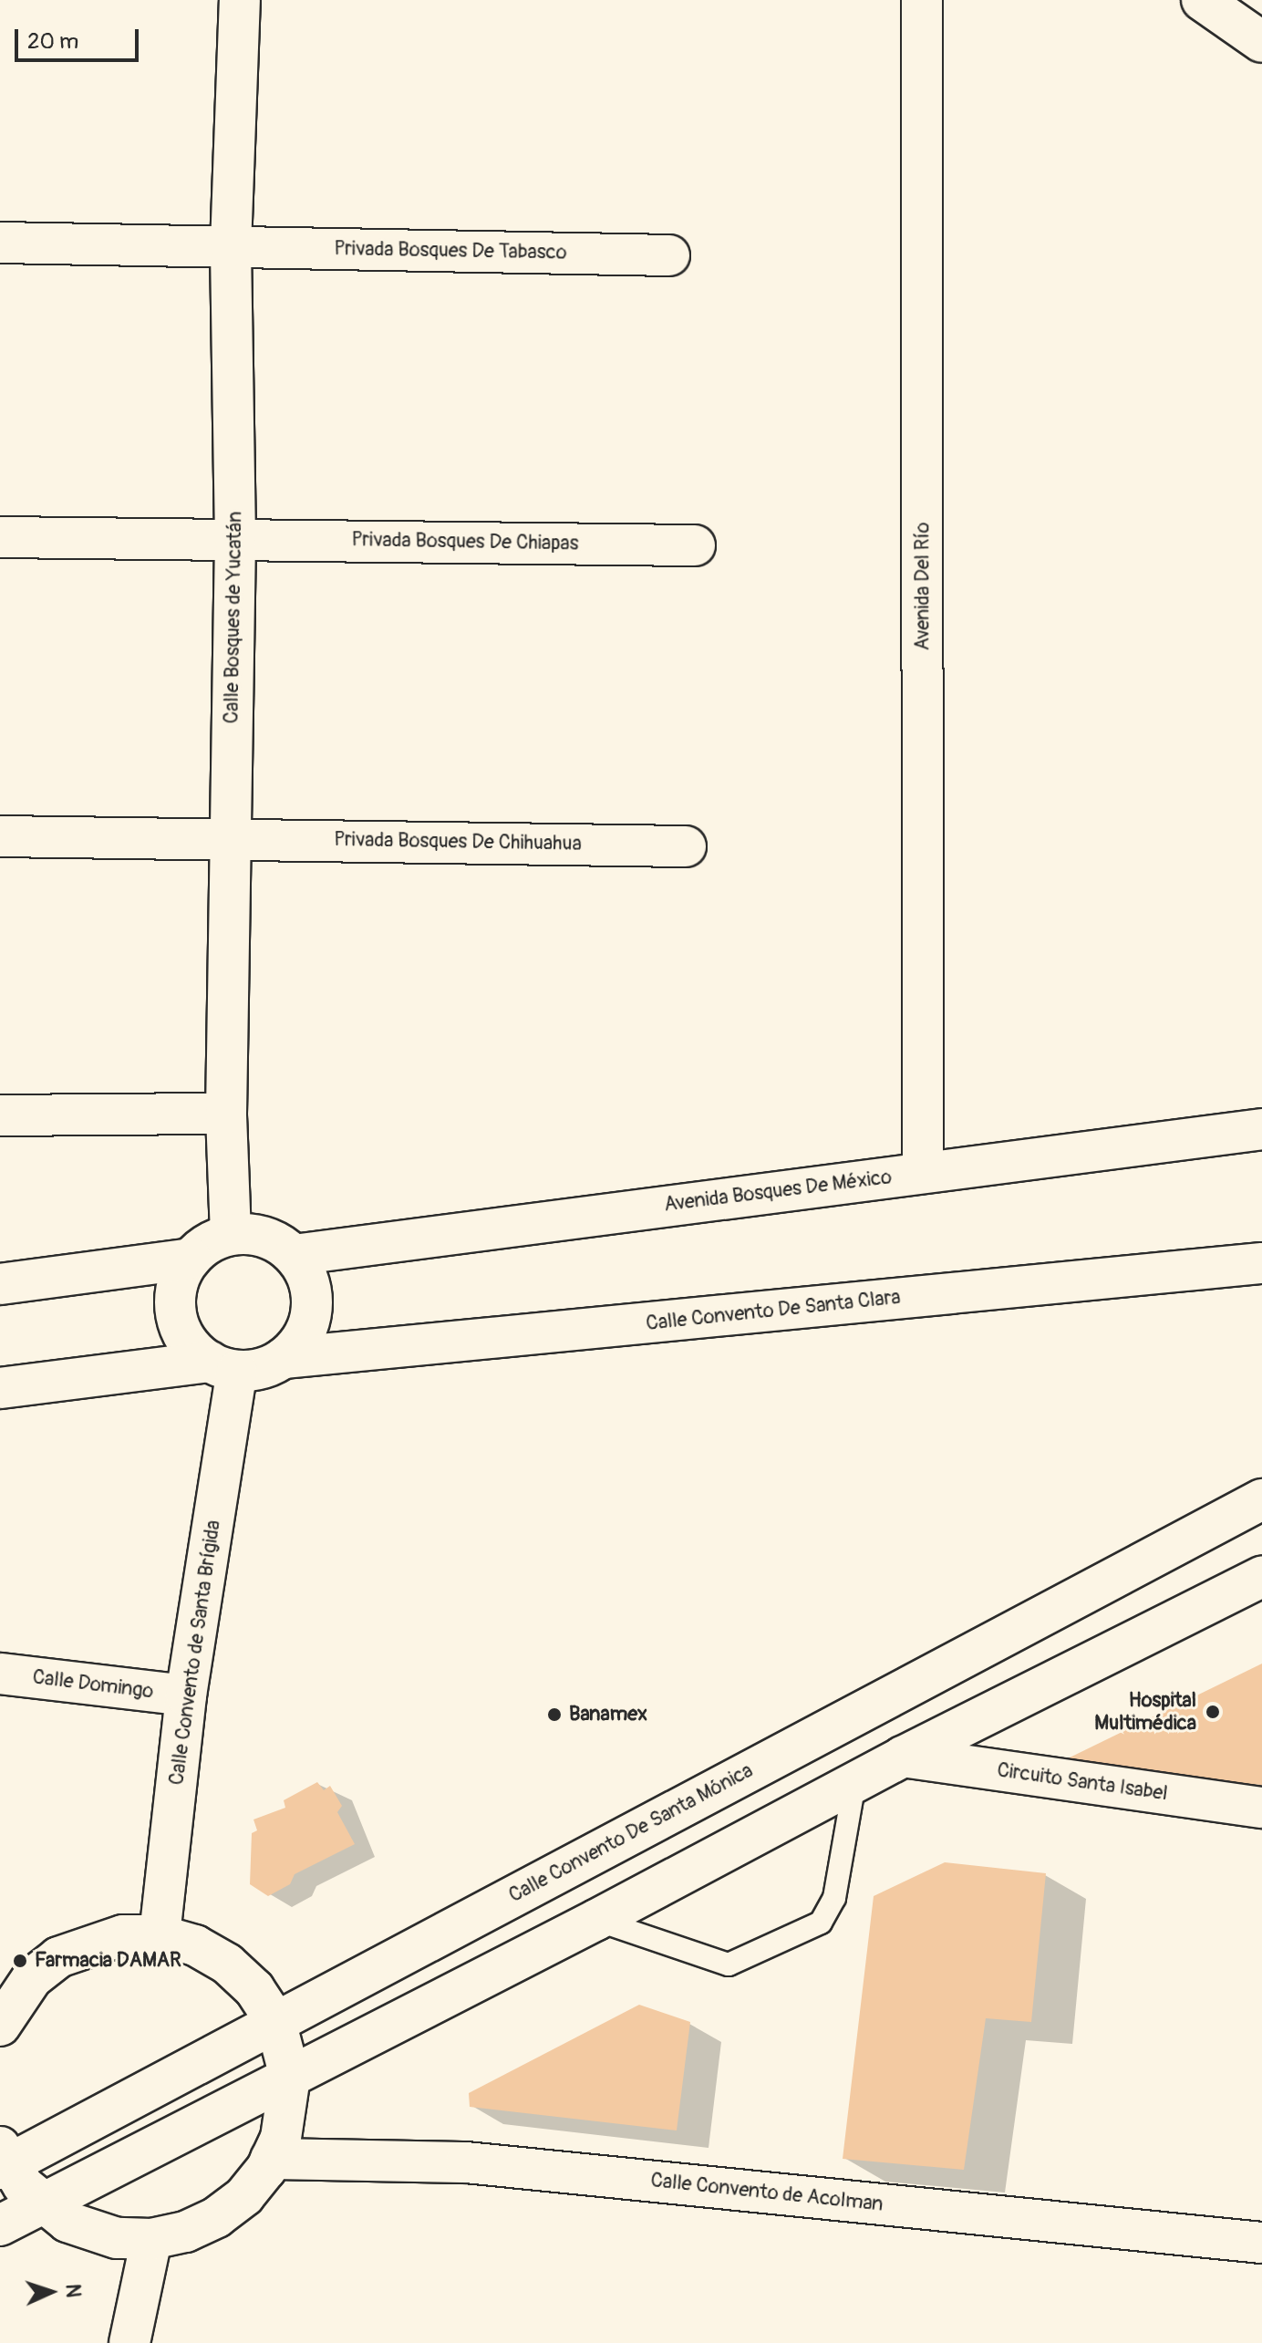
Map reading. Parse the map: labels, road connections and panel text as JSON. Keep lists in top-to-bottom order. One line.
{"streets":{"street":["Privada Bosques De Tabasco","Privada Bosques De Chiapas","Avenida Del Río","Calle Bosques de Yucatán","Privada Bosques De Chihuahua","Avenida Bosques De México","Calle Convento De Santa Clara","Calle Convento de Santa Brígida","Calle Domingo","Circuito Santa Isabel","Calle Convento De Santa Mónica","Calle Convento de Acolman"]},"crossings":[["Privada Bosques De Tabasco","Calle Bosques de Yucatán"],["Privada Bosques De Chiapas","Calle Bosques de Yucatán"],["Avenida Del Río","Avenida Bosques De México"],["Calle Bosques de Yucatán","Privada Bosques De Chihuahua"],["Calle Bosques de Yucatán","Avenida Bosques De México"],["Calle Bosques de Yucatán","Calle Convento De Santa Clara"],["Calle Bosques de Yucatán","Calle Convento de Santa Brígida"],["Avenida Bosques De México","Calle Convento De Santa Clara"],["Avenida Bosques De México","Calle Convento de Santa Brígida"],["Calle Convento De Santa Clara","Calle Convento de Santa Brígida"],["Calle Convento de Santa Brígida","Calle Domingo"]],"places":["Hospital Multimédica","Banamex","Farmacia DAMAR"],"scale_bar":"20 m","north":"right"}
